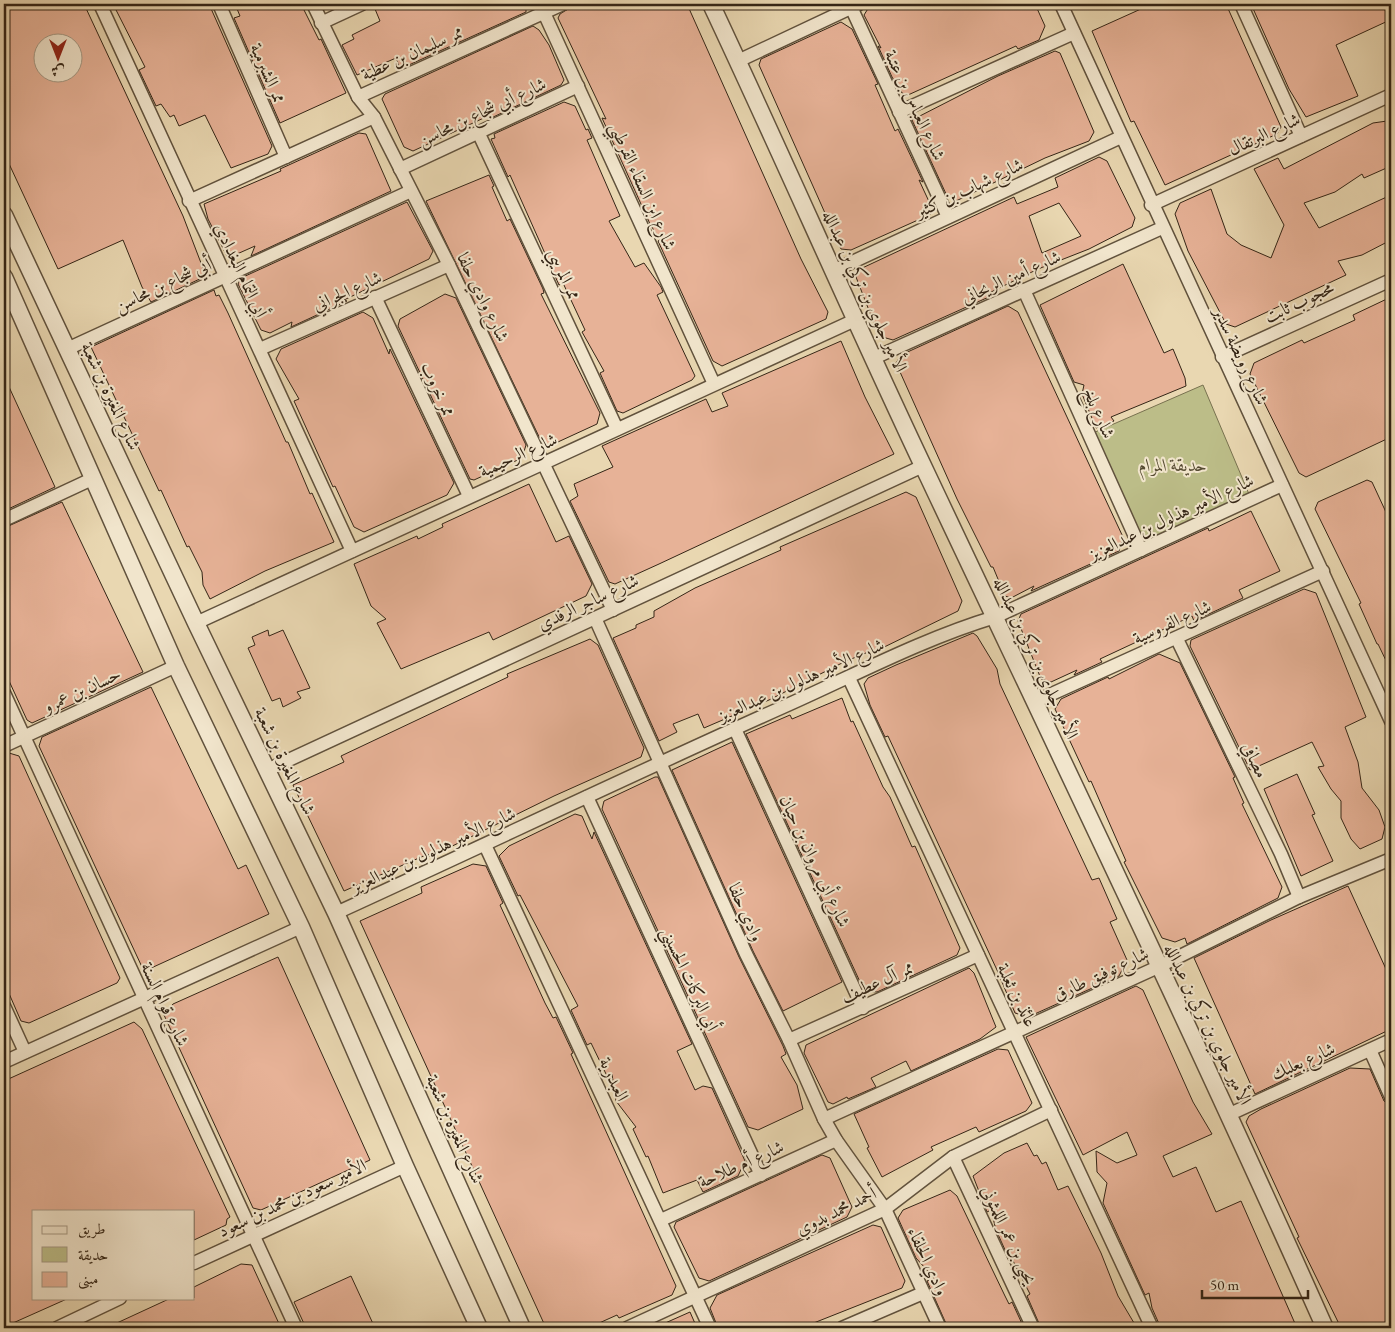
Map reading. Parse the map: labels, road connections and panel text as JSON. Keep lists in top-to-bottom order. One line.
{"streets":{"street":["ممر سليمان بن عطية","ممر الشبرمية","شارع العباس بن عتبة","شارع أبي شجاع بن محاسن","شارع البرتقال","شارع ابن السقاء القرطبي","شارع شهاب بن كثير","أبي التمام البغدادي","ممر المريبي","شارع أمين الريحاني","أبي شجاع بن محاسن","شارع الجراني","الأمير جلوي بن تركي بن عبدالله","شارع وادي حلفا","محجوب ثابت","شارع رويضة سدير","ممر خروب","شارع المغيرة بن شعبة","شارع بلخ","شارع الرحيمية","شارع الأمير هذلول بن عبدالعزيز","شارع ساجر الرفدي","شارع الفروسية","حسان بن عمرو","مصافي","شارع أبي مروان بن حيان","وادي حلفا","شارع توفيق طارق","أبي البركات الحسيني","ممر آل عطيف","عائذ بن ثعلبة","شارع قوام السنة","شارع بعلبك","العبدرية","شارع أم طلاحة","الأمير سعود بن محمد بن سعود","أحمد محمد بدوي","يحيى بن عمر اللمثوني","وادي الحلقاء"]},"crossings":[["ممر سليمان بن عطية","شارع ابن السقاء القرطبي"],["ممر سليمان بن عطية","شارع وادي حلفا"],["شارع العباس بن عتبة","شارع شهاب بن كثير"],["شارع أبي شجاع بن محاسن","شارع ابن السقاء القرطبي"],["شارع أبي شجاع بن محاسن","ممر المريبي"],["شارع أبي شجاع بن محاسن","شارع وادي حلفا"],["شارع البرتقال","شارع رويضة سدير"],["شارع ابن السقاء القرطبي","شارع الرحيمية"],["شارع شهاب بن كثير","الأمير جلوي بن تركي بن عبدالله"],["شارع شهاب بن كثير","شارع رويضة سدير"],["أبي التمام البغدادي","أبي شجاع بن محاسن"],["أبي التمام البغدادي","شارع الجراني"],["أبي التمام البغدادي","شارع الرحيمية"],["ممر المريبي","شارع الرحيمية"],["شارع أمين الريحاني","الأمير جلوي بن تركي بن عبدالله"],["شارع أمين الريحاني","شارع رويضة سدير"],["شارع أمين الريحاني","شارع بلخ"],["أبي شجاع بن محاسن","شارع وادي حلفا"],["أبي شجاع بن محاسن","شارع المغيرة بن شعبة"],["شارع الجراني","شارع وادي حلفا"],["شارع الجراني","ممر خروب"],["الأمير جلوي بن تركي بن عبدالله","شارع الرحيمية"],["الأمير جلوي بن تركي بن عبدالله","شارع الأمير هذلول بن عبدالعزيز"],["الأمير جلوي بن تركي بن عبدالله","شارع ساجر الرفدي"],["الأمير جلوي بن تركي بن عبدالله","شارع الفروسية"],["الأمير جلوي بن تركي بن عبدالله","شارع توفيق طارق"],["الأمير جلوي بن تركي بن عبدالله","شارع بعلبك"],["شارع وادي حلفا","شارع الرحيمية"],["شارع وادي حلفا","شارع ساجر الرفدي"],["محجوب ثابت","شارع رويضة سدير"],["شارع رويضة سدير","شارع الأمير هذلول بن عبدالعزيز"],["شارع رويضة سدير","شارع الفروسية"],["ممر خروب","شارع الرحيمية"],["شارع المغيرة بن شعبة","شارع الرحيمية"],["شارع المغيرة بن شعبة","شارع الأمير هذلول بن عبدالعزيز"],["شارع المغيرة بن شعبة","شارع ساجر الرفدي"],["شارع بلخ","شارع الأمير هذلول بن عبدالعزيز"],["شارع الأمير هذلول بن عبدالعزيز","شارع أبي مروان بن حيان"],["شارع الأمير هذلول بن عبدالعزيز","وادي حلفا"],["شارع الأمير هذلول بن عبدالعزيز","أبي البركات الحسيني"],["شارع الأمير هذلول بن عبدالعزيز","عائذ بن ثعلبة"],["شارع الأمير هذلول بن عبدالعزيز","العبدرية"],["شارع ساجر الرفدي","وادي حلفا"],["شارع الفروسية","مصافي"],["حسان بن عمرو","شارع قوام السنة"],["مصافي","شارع توفيق طارق"],["شارع أبي مروان بن حيان","ممر آل عطيف"],["وادي حلفا","شارع توفيق طارق"],["وادي حلفا","ممر آل عطيف"],["وادي حلفا","شارع أم طلاحة"],["وادي حلفا","أحمد محمد بدوي"],["وادي حلفا","وادي الحلقاء"],["شارع توفيق طارق","عائذ بن ثعلبة"],["أبي البركات الحسيني","شارع أم طلاحة"],["ممر آل عطيف","عائذ بن ثعلبة"],["عائذ بن ثعلبة","أحمد محمد بدوي"],["شارع قوام السنة","الأمير سعود بن محمد بن سعود"],["العبدرية","شارع أم طلاحة"],["العبدرية","أحمد محمد بدوي"],["أحمد محمد بدوي","يحيى بن عمر اللمثوني"],["أحمد محمد بدوي","وادي الحلقاء"]],"parks":["حديقة المرام"],"legend":["طريق","حديقة","مبنى"],"scale_bar":"50 m","north":"bottom"}
